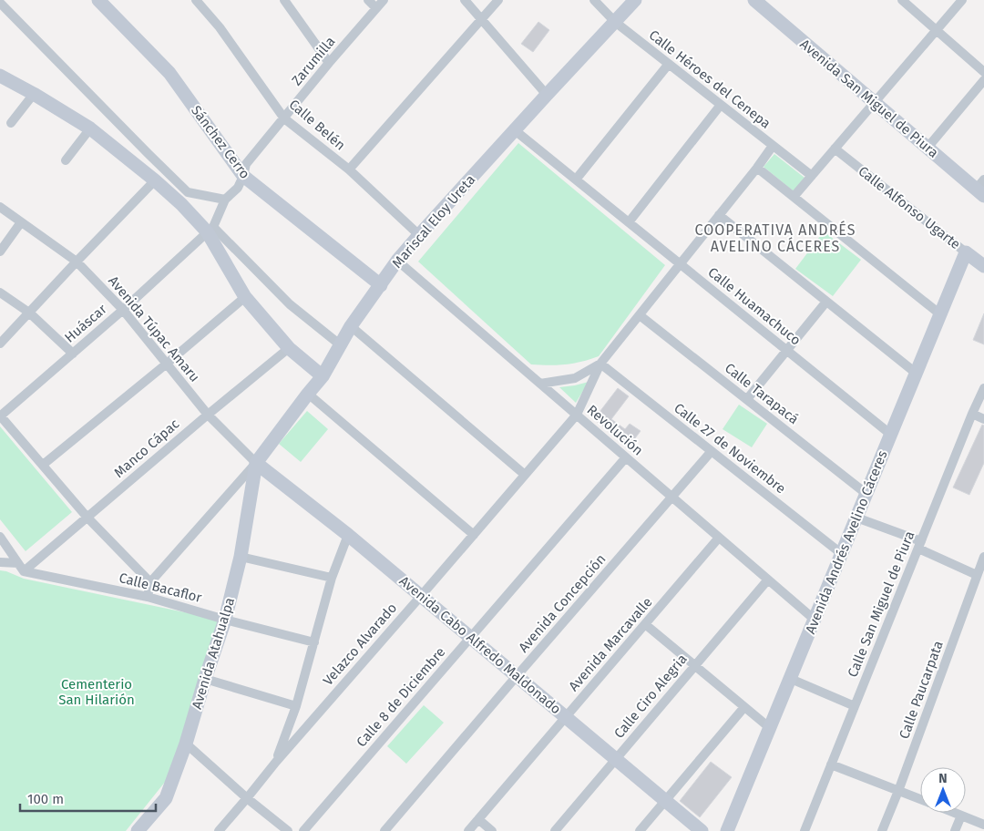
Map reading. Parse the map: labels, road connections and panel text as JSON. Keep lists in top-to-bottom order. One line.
{"streets":{"street":["Zarumilla","Calle Héroes del Cenepa","Avenida San Miguel de Piura","Calle Belén","Sánchez Cerro","Calle Alfonso Ugarte","Mariscal Eloy Ureta","Calle Huamachuco","Huáscar","Avenida Túpac Amaru","Calle Tarapacá","Revolución","Manco Cápac","Calle 27 de Noviembre","Avenida Andrés Avelino Cáceres","Calle Bacaflor","Avenida Concepción","Calle San Miguel de Piura","Velazco Alvarado","Avenida Marcavalle","Avenida Cabo Alfredo Maldonado","Avenida Atahualpa","Calle Paucarpata","Calle Ciro Alegria","Calle 8 de Diciembre"]},"crossings":[["Zarumilla","Calle Belén"],["Zarumilla","Sánchez Cerro"],["Zarumilla","Huáscar"],["Calle Héroes del Cenepa","Mariscal Eloy Ureta"],["Calle Belén","Mariscal Eloy Ureta"],["Sánchez Cerro","Mariscal Eloy Ureta"],["Calle Alfonso Ugarte","Avenida Andrés Avelino Cáceres"],["Mariscal Eloy Ureta","Calle Huamachuco"],["Mariscal Eloy Ureta","Avenida Túpac Amaru"],["Mariscal Eloy Ureta","Revolución"],["Mariscal Eloy Ureta","Avenida Cabo Alfredo Maldonado"],["Mariscal Eloy Ureta","Avenida Atahualpa"],["Calle Huamachuco","Avenida Andrés Avelino Cáceres"],["Huáscar","Avenida Túpac Amaru"],["Avenida Túpac Amaru","Manco Cápac"],["Avenida Túpac Amaru","Avenida Cabo Alfredo Maldonado"],["Avenida Túpac Amaru","Avenida Atahualpa"],["Calle Tarapacá","Avenida Andrés Avelino Cáceres"],["Revolución","Avenida Andrés Avelino Cáceres"],["Revolución","Avenida Concepción"],["Revolución","Velazco Alvarado"],["Revolución","Avenida Marcavalle"],["Revolución","Calle Ciro Alegria"],["Revolución","Calle 8 de Diciembre"],["Manco Cápac","Calle Bacaflor"],["Calle 27 de Noviembre","Avenida Andrés Avelino Cáceres"],["Calle 27 de Noviembre","Avenida Concepción"],["Calle 27 de Noviembre","Velazco Alvarado"],["Calle Bacaflor","Avenida Atahualpa"],["Avenida Concepción","Avenida Cabo Alfredo Maldonado"],["Velazco Alvarado","Avenida Cabo Alfredo Maldonado"],["Avenida Marcavalle","Avenida Cabo Alfredo Maldonado"],["Avenida Cabo Alfredo Maldonado","Avenida Atahualpa"],["Avenida Cabo Alfredo Maldonado","Calle Ciro Alegria"],["Avenida Cabo Alfredo Maldonado","Calle 8 de Diciembre"]],"districts":["COOPERATIVA ANDRÉS AVELINO CÁCERES"],"parks":["Cementerio San Hilarión"],"scale_bar":"100 m","north":"top"}
